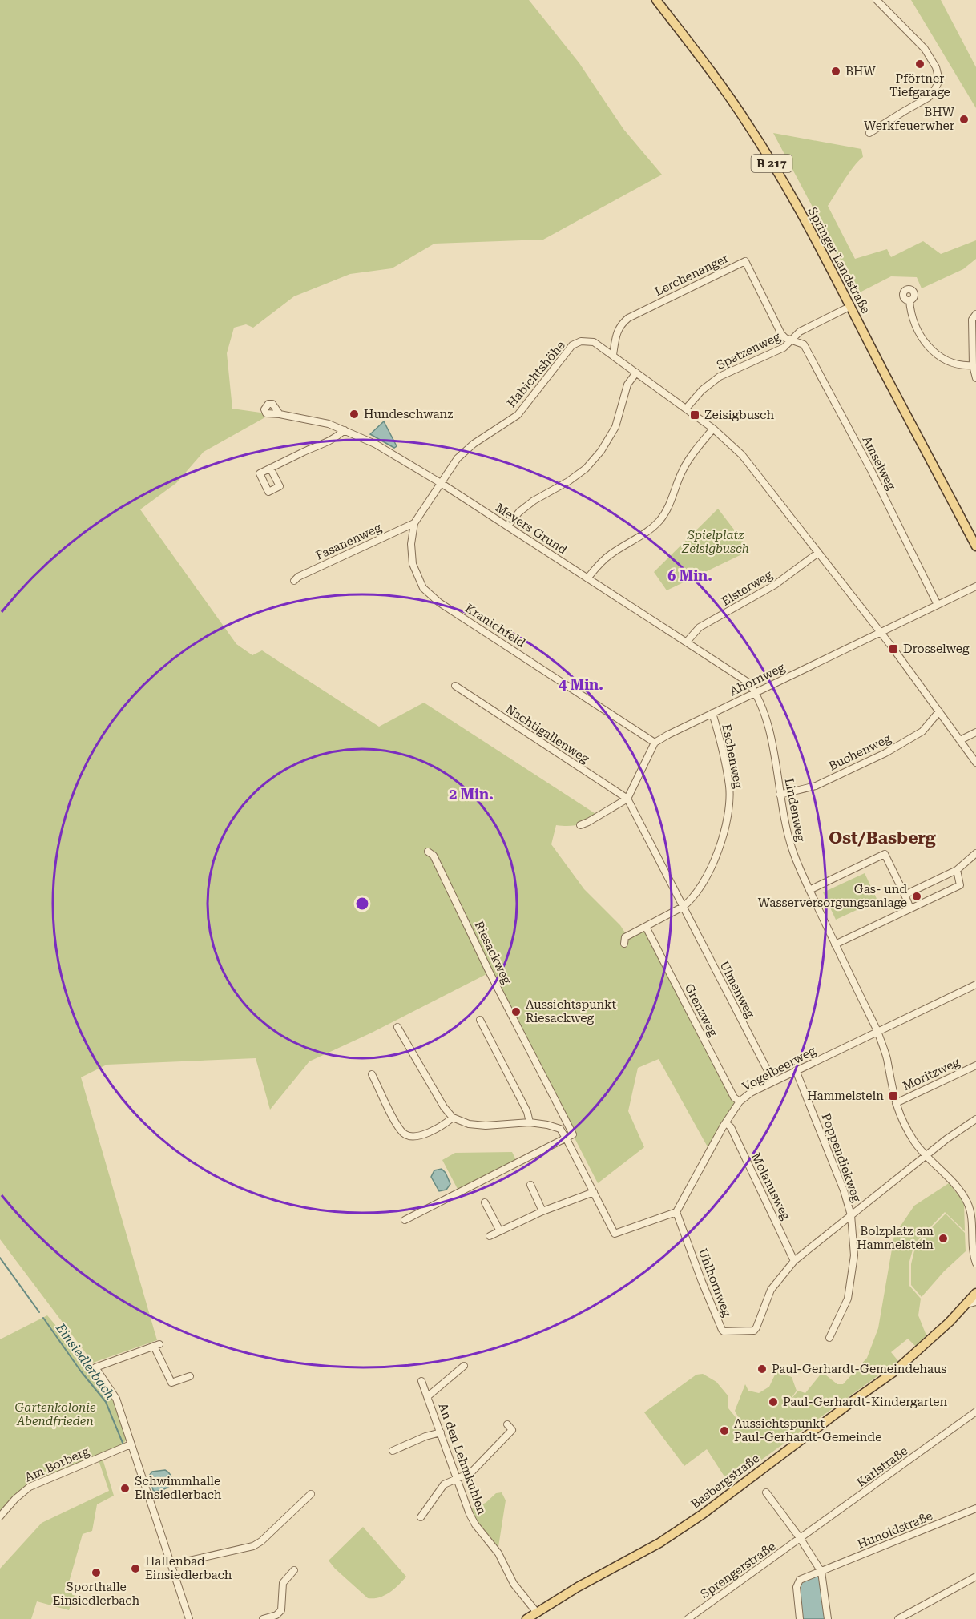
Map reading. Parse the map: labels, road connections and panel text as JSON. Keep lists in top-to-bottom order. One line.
{"streets":{"main road":["B 217","Springer Landstraße","Basbergstraße"],"street":["Lerchenanger","Spatzenweg","Habichtshöhe","Amselweg","Meyers Grund","Fasanenweg","Elsterweg","Kranichfeld","Ahornweg","Nachtigallenweg","Buchenweg","Eschenweg","Lindenweg","Riesackweg","Ulmenweg","Grenzweg","Vogelbeerweg","Moritzweg","Poppendiekweg","Molanusweg","Uhlhornweg","An den Lehmkuhlen","Am Borberg","Karlstraße","Hunoldstraße","Sprengerstraße"]},"crossings":[["Springer Landstraße","Spatzenweg"],["Lerchenanger","Spatzenweg"],["Lerchenanger","Habichtshöhe"],["Lerchenanger","Amselweg"],["Spatzenweg","Amselweg"],["Habichtshöhe","Meyers Grund"],["Habichtshöhe","Kranichfeld"],["Amselweg","Ahornweg"],["Meyers Grund","Elsterweg"],["Meyers Grund","Kranichfeld"],["Meyers Grund","Ahornweg"],["Meyers Grund","Lindenweg"],["Fasanenweg","Kranichfeld"],["Kranichfeld","Ahornweg"],["Ahornweg","Eschenweg"],["Ahornweg","Lindenweg"],["Nachtigallenweg","Ulmenweg"],["Buchenweg","Lindenweg"],["Eschenweg","Ulmenweg"],["Lindenweg","Vogelbeerweg"],["Riesackweg","Vogelbeerweg"],["Riesackweg","Uhlhornweg"],["Ulmenweg","Vogelbeerweg"],["Grenzweg","Vogelbeerweg"],["Vogelbeerweg","Poppendiekweg"],["Vogelbeerweg","Molanusweg"],["Vogelbeerweg","Uhlhornweg"],["Molanusweg","Uhlhornweg"],["An den Lehmkuhlen","Basbergstraße"],["Karlstraße","Sprengerstraße"]],"districts":["Ost/Basberg"],"water":["Einsiedlerbach"],"parks":["Spielplatz Zeisigbusch","Gartenkolonie Abendfrieden"],"places":{"other":["Pförtner Tiefgarage","BHW","BHW Werkfeuerwher","Hundeschwanz","Gas- und Wasserversorgungsanlage","Aussichtspunkt Riesackweg","Bolzplatz am Hammelstein","Paul-Gerhardt-Gemeindehaus","Paul-Gerhardt-Kindergarten","Aussichtspunkt Paul-Gerhardt-Gemeinde","Schwimmhalle Einsiedlerbach","Hallenbad Einsiedlerbach","Sporthalle Einsiedlerbach"],"transit":["Zeisigbusch","Drosselweg","Hammelstein"]},"rings":["6 Min.","4 Min.","2 Min."]}
